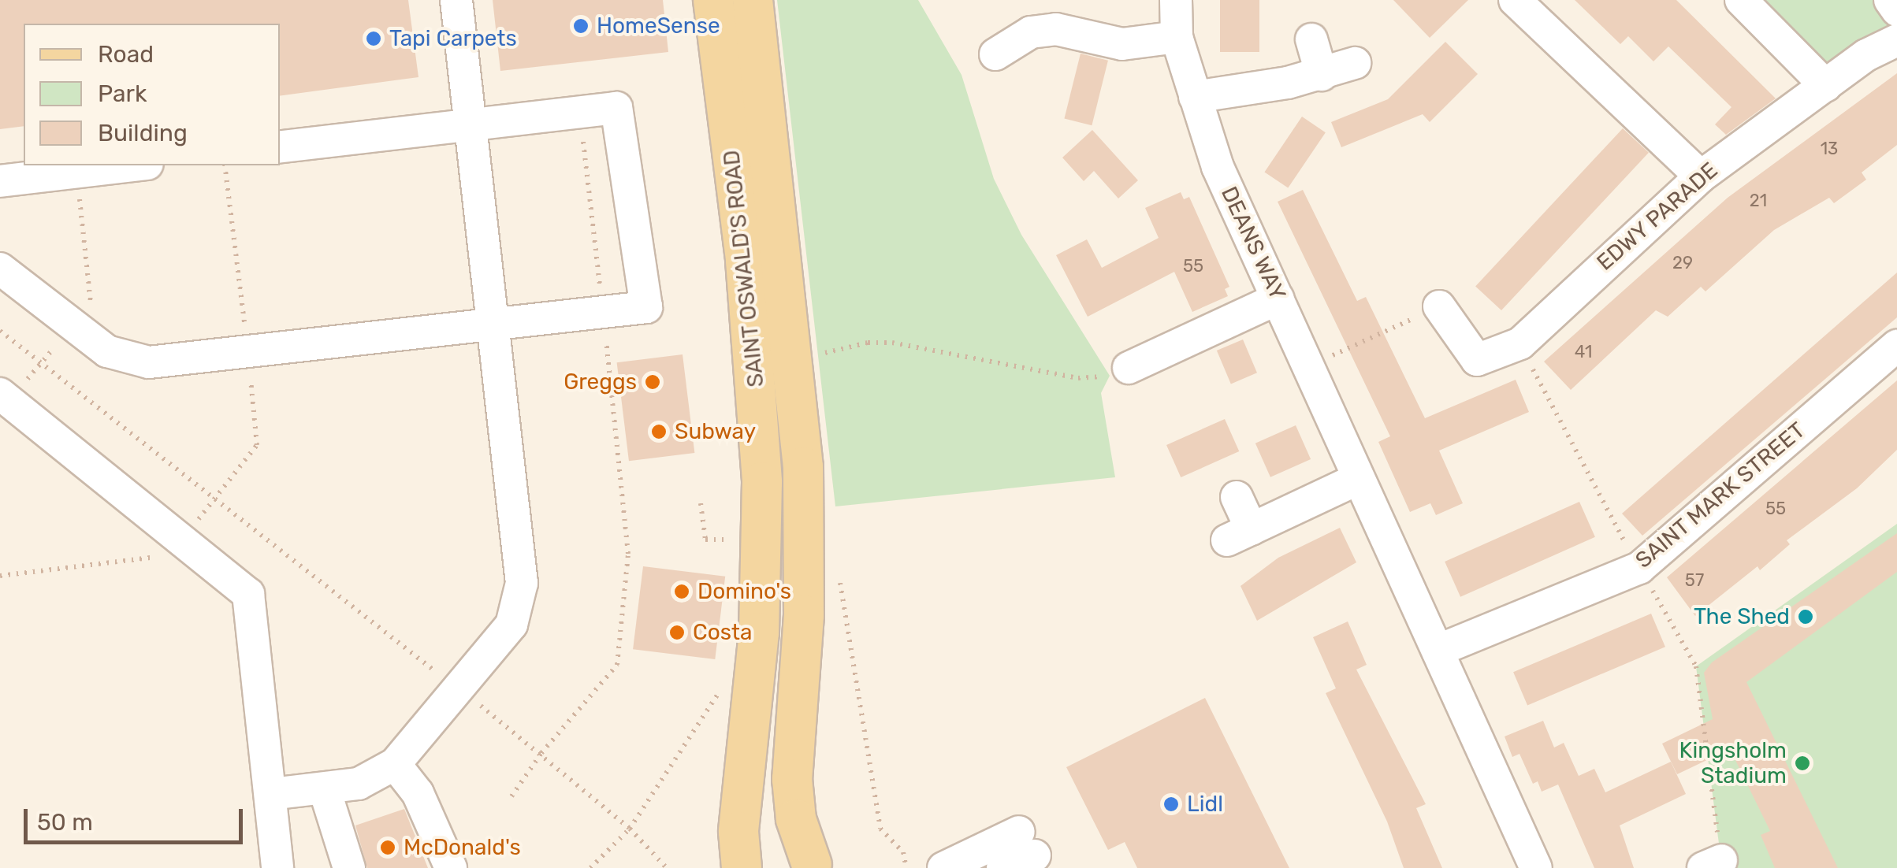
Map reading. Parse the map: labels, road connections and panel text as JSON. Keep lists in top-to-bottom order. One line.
{"streets":{"main road":["SAINT OSWALD'S ROAD"],"street":["EDWY PARADE","DEANS WAY","SAINT MARK STREET"]},"crossings":[["DEANS WAY","SAINT MARK STREET"]],"places":["HomeSense","Tapi Carpets","Greggs","Subway","Domino's","The Shed","Costa","Kingsholm Stadium","Lidl","McDonald's"],"house_numbers":["13","21","29","55","41","55","57"],"legend":["Road","Park","Building"],"scale_bar":"50 m"}
